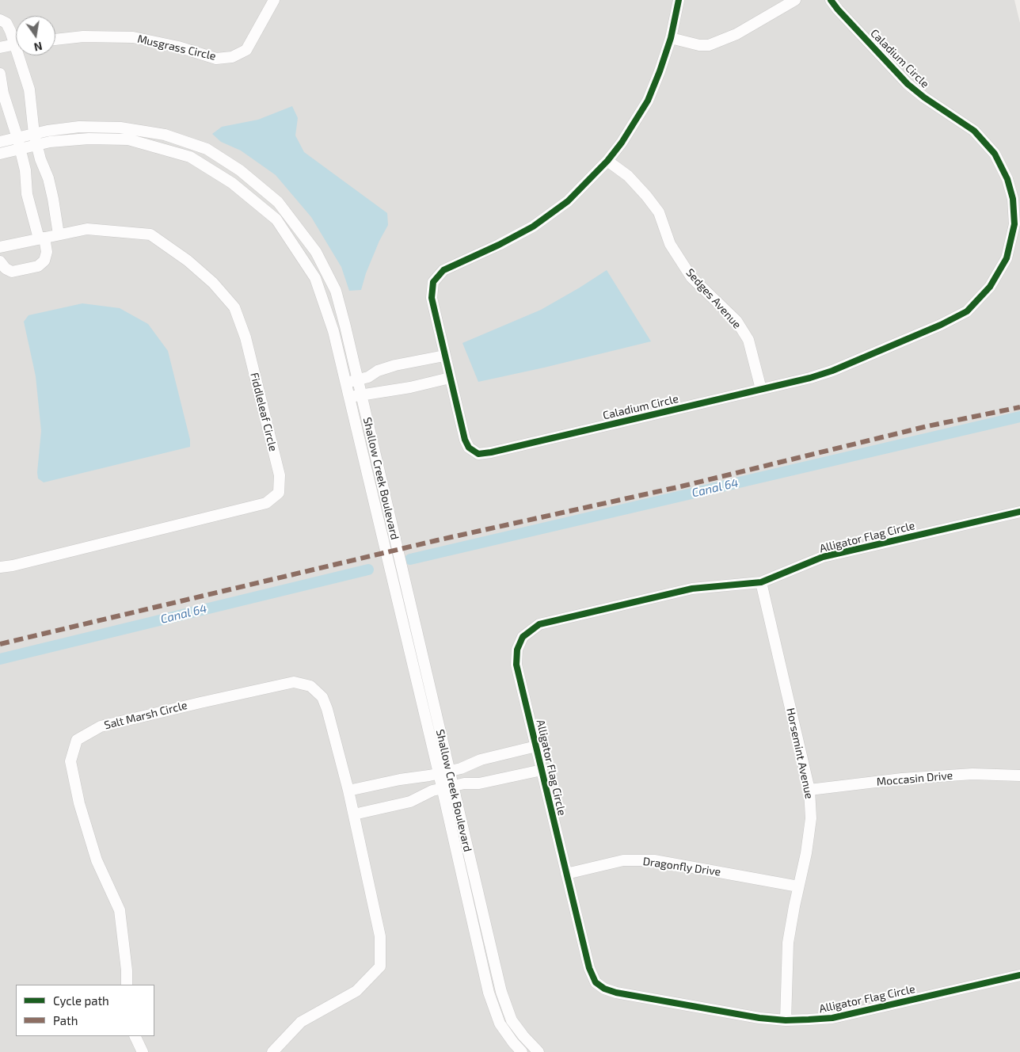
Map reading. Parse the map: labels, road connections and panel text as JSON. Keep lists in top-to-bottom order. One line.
{"streets":{"street":["Musgrass Circle","Caladium Circle","Sedges Avenue","Fiddleleaf Circle","Shallow Creek Boulevard","Alligator Flag Circle","Salt Marsh Circle","Horsemint Avenue","Moccasin Drive","Dragonfly Drive"]},"crossings":[["Caladium Circle","Sedges Avenue"],["Shallow Creek Boulevard","Alligator Flag Circle"],["Alligator Flag Circle","Horsemint Avenue"],["Alligator Flag Circle","Dragonfly Drive"],["Horsemint Avenue","Moccasin Drive"],["Horsemint Avenue","Dragonfly Drive"]],"water":["Canal 64"],"legend":["Cycle path","Path"],"north":"bottom"}
